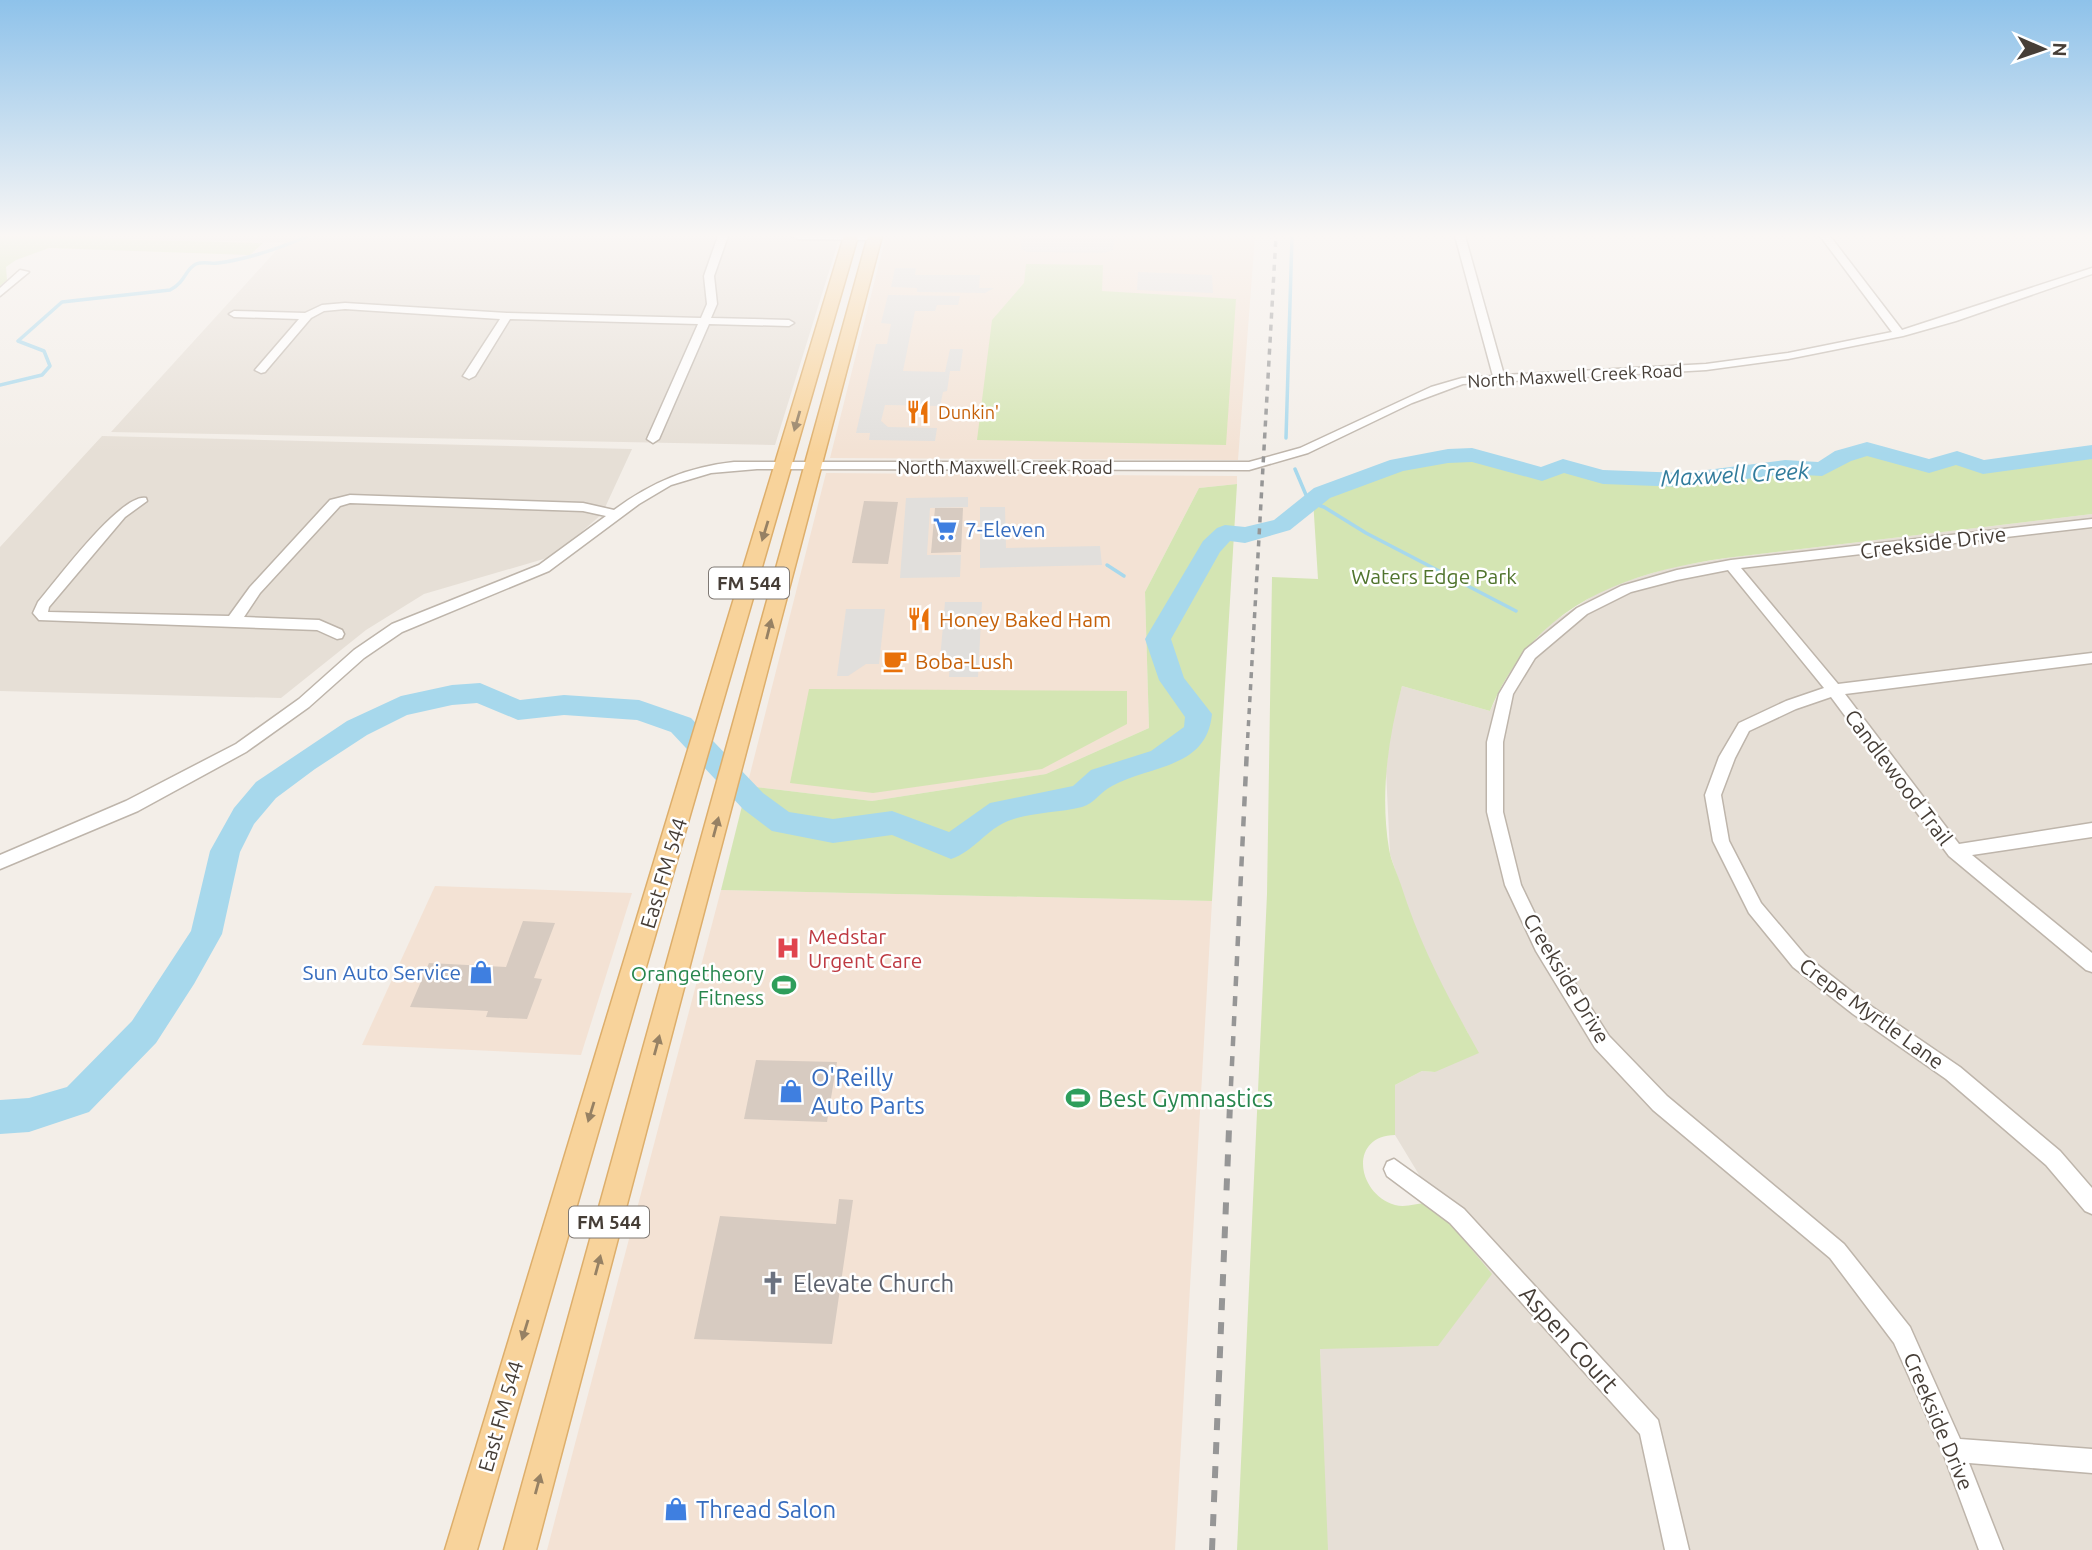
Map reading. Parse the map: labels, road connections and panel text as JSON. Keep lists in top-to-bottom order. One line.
{"streets":{"main road":["FM 544","East FM 544"],"street":["North Maxwell Creek Road","Creekside Drive","Candlewood Trail","Crepe Myrtle Lane","Aspen Court"]},"crossings":[["North Maxwell Creek Road","East FM 544"],["Creekside Drive","Candlewood Trail"],["Candlewood Trail","Crepe Myrtle Lane"]],"water":["Maxwell Creek"],"parks":["Waters Edge Park"],"places":{"restaurant":["Dunkin'","Honey Baked Ham"],"supermarket":["7-Eleven"],"cafe":["Boba-Lush"],"hospital":["Medstar Urgent Care"],"shop":["Sun Auto Service","O'Reilly Auto Parts","Thread Salon"],"sports":["Orangetheory Fitness","Best Gymnastics"],"church":["Elevate Church"]},"north":"right"}
